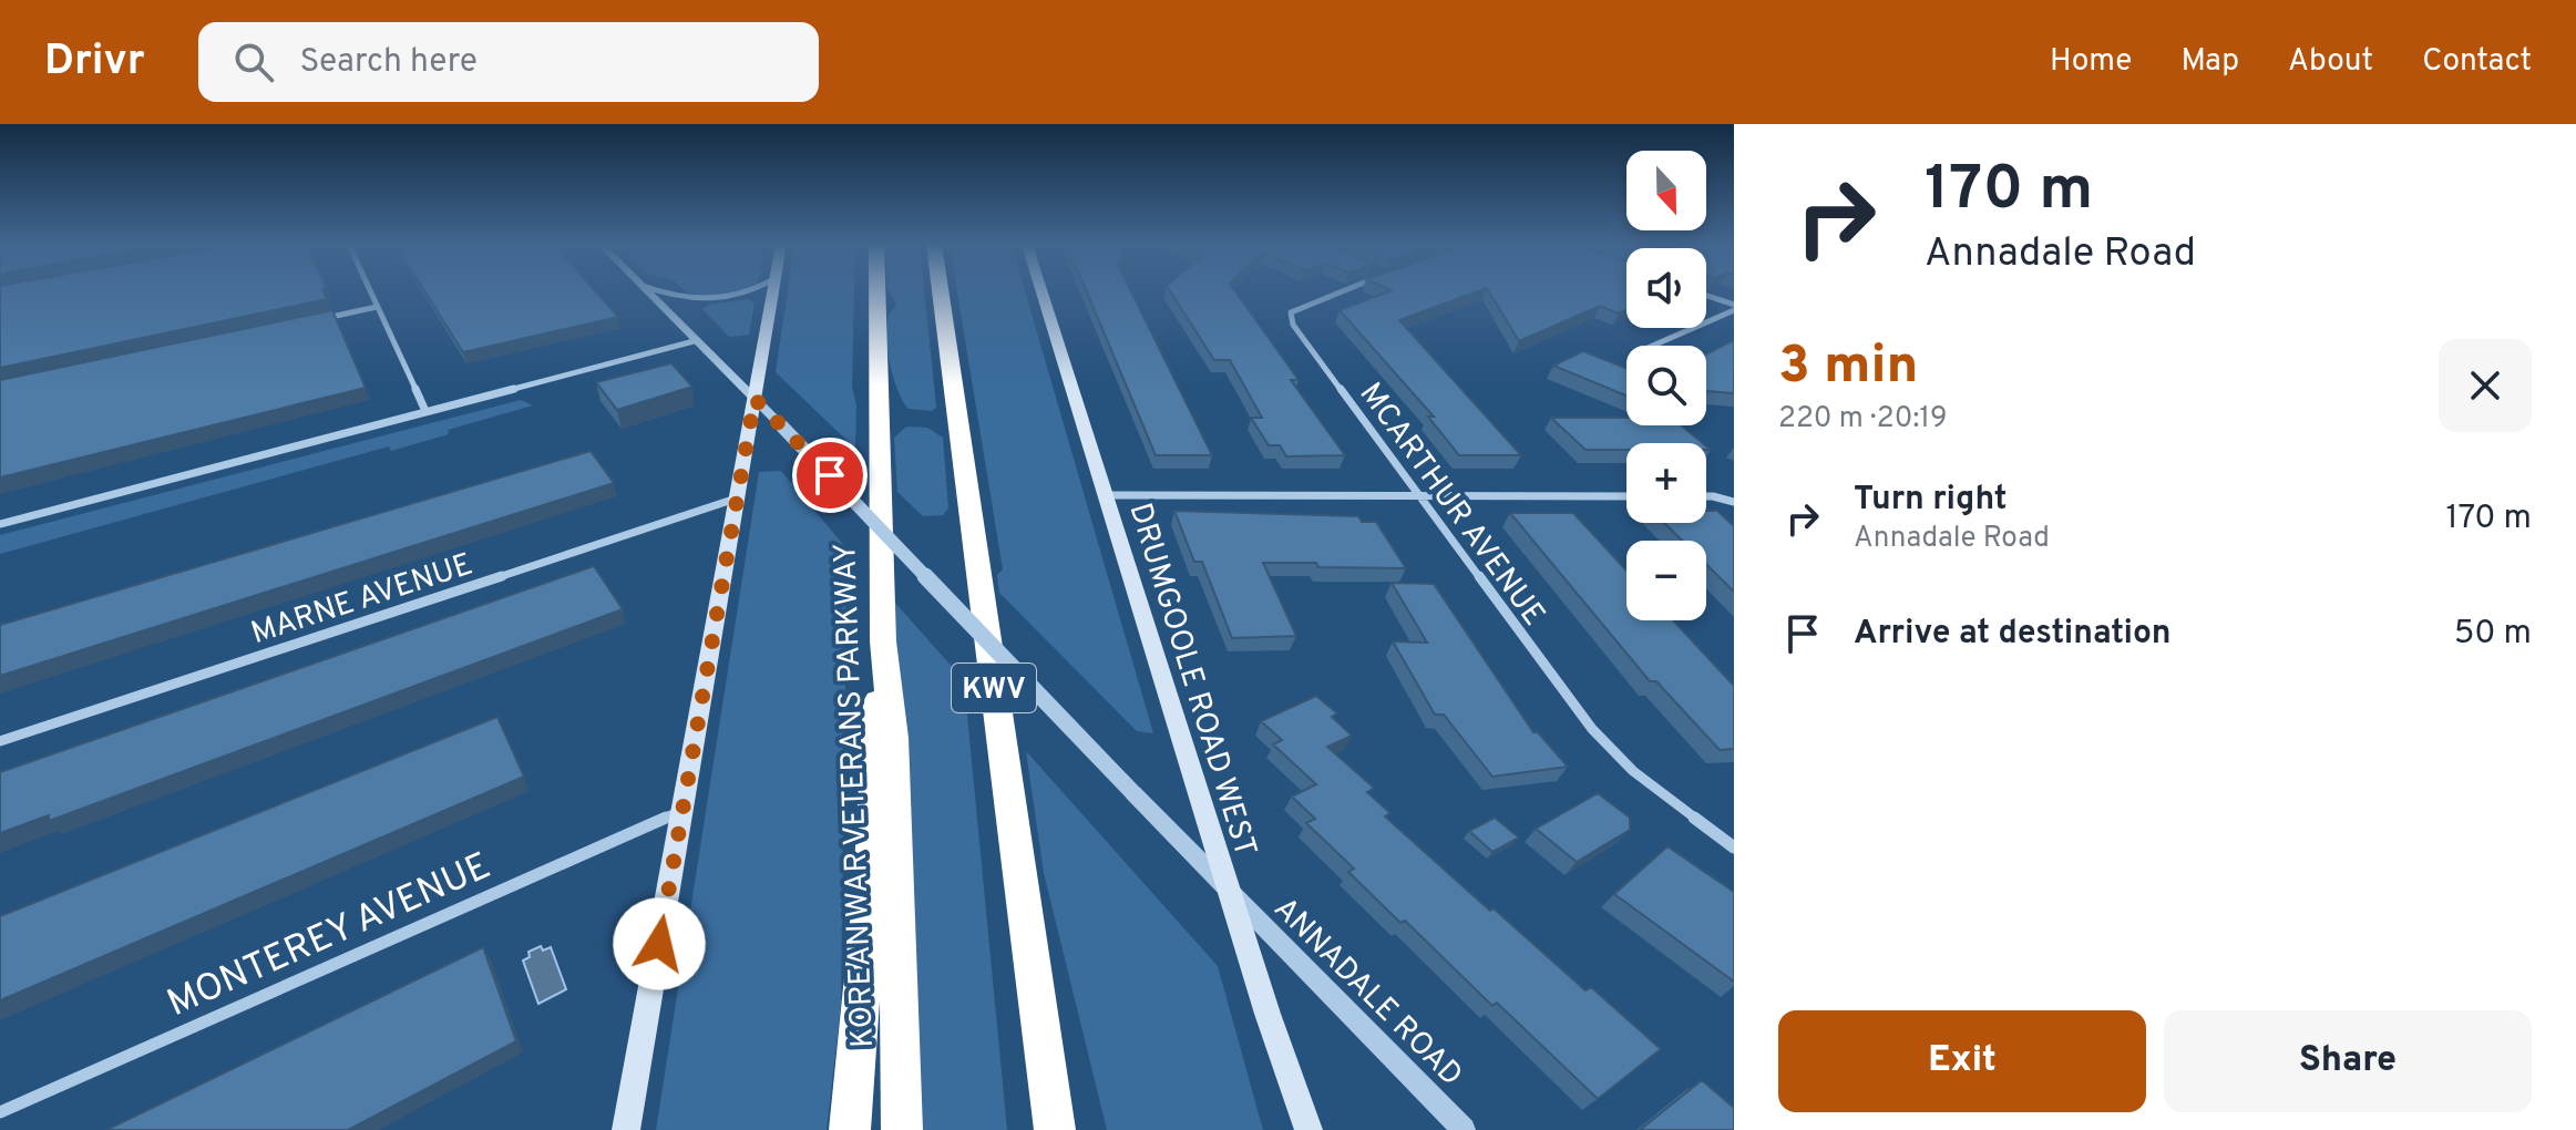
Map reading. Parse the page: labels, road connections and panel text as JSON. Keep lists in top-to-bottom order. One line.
{"streets":{"highway":["KWV","KOREAN WAR VETERANS PARKWAY"],"main road":["DRUMGOOLE ROAD WEST"],"street":["MCARTHUR AVENUE","MARNE AVENUE","MONTEREY AVENUE","ANNADALE ROAD"]},"crossings":[["DRUMGOOLE ROAD WEST","ANNADALE ROAD"]],"north":"bottom","page":{"header":"Drivr","search":"Search here","nav":["Home","Map","About","Contact"],"turn":["170 m","Annadale Road"],"map_buttons":["+","−"],"heading":["3 min","220 m · 20:19"],"list":[{"name":"Turn right","note":"Annadale Road","value":"170 m"},{"name":"Arrive at destination","value":"50 m"}],"buttons":["Exit","Share"]}}
